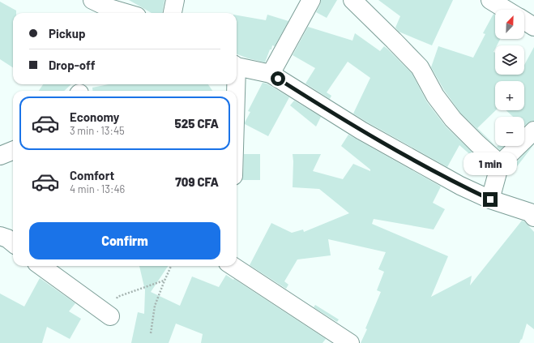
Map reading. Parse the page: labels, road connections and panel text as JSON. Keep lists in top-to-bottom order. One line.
{"north":"top right","page":{"map_buttons":["+","−"],"banner":["Pickup","Drop-off"],"list":[{"name":"Economy","note":"3 min · 13:45","value":"525 CFA"},{"name":"Comfort","note":"4 min · 13:46","value":"709 CFA"}],"bubble":"1 min","buttons":"Confirm"}}
